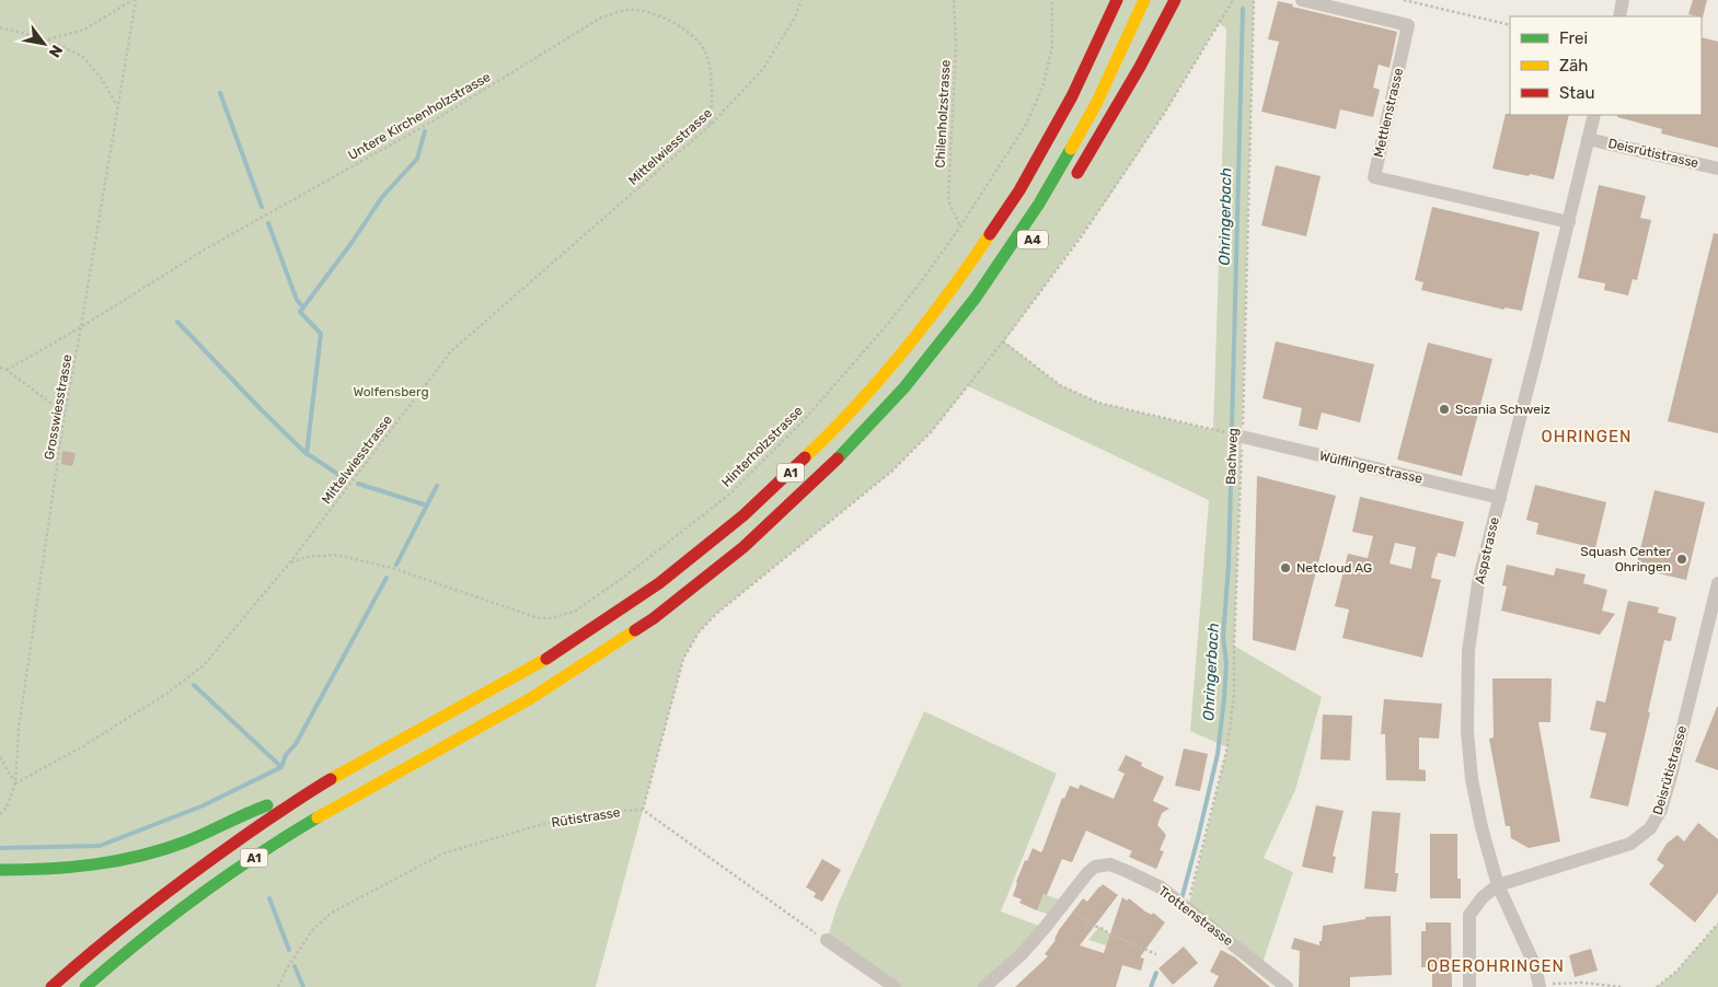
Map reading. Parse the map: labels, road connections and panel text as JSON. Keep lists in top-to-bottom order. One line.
{"streets":{"highway":["A4","A1"],"street":["Mettlenstrasse","Deisrütistrasse","Wülflingerstrasse","Aspstrasse","Trottenstrasse"],"path":["Chilenholzstrasse","Untere Kirchenholzstrasse","Mittelwiesstrasse","Grosswiesstrasse","Hinterholzstrasse","Bachweg","Rütistrasse"]},"crossings":[["Mettlenstrasse","Aspstrasse"],["Chilenholzstrasse","Hinterholzstrasse"],["Untere Kirchenholzstrasse","Mittelwiesstrasse"],["Untere Kirchenholzstrasse","Grosswiesstrasse"],["Mittelwiesstrasse","Grosswiesstrasse"],["Mittelwiesstrasse","Hinterholzstrasse"],["Deisrütistrasse","Aspstrasse"],["A4","A1"],["Bachweg","Wülflingerstrasse"],["Bachweg","Trottenstrasse"],["Wülflingerstrasse","Aspstrasse"]],"districts":["OHRINGEN","OBEROHRINGEN"],"water":["Ohringerbach"],"parks":["Wolfensberg"],"places":["Scania Schweiz","Squash Center Ohringen","Netcloud AG"],"legend":["Frei","Zäh","Stau"],"north":"bottom right"}
